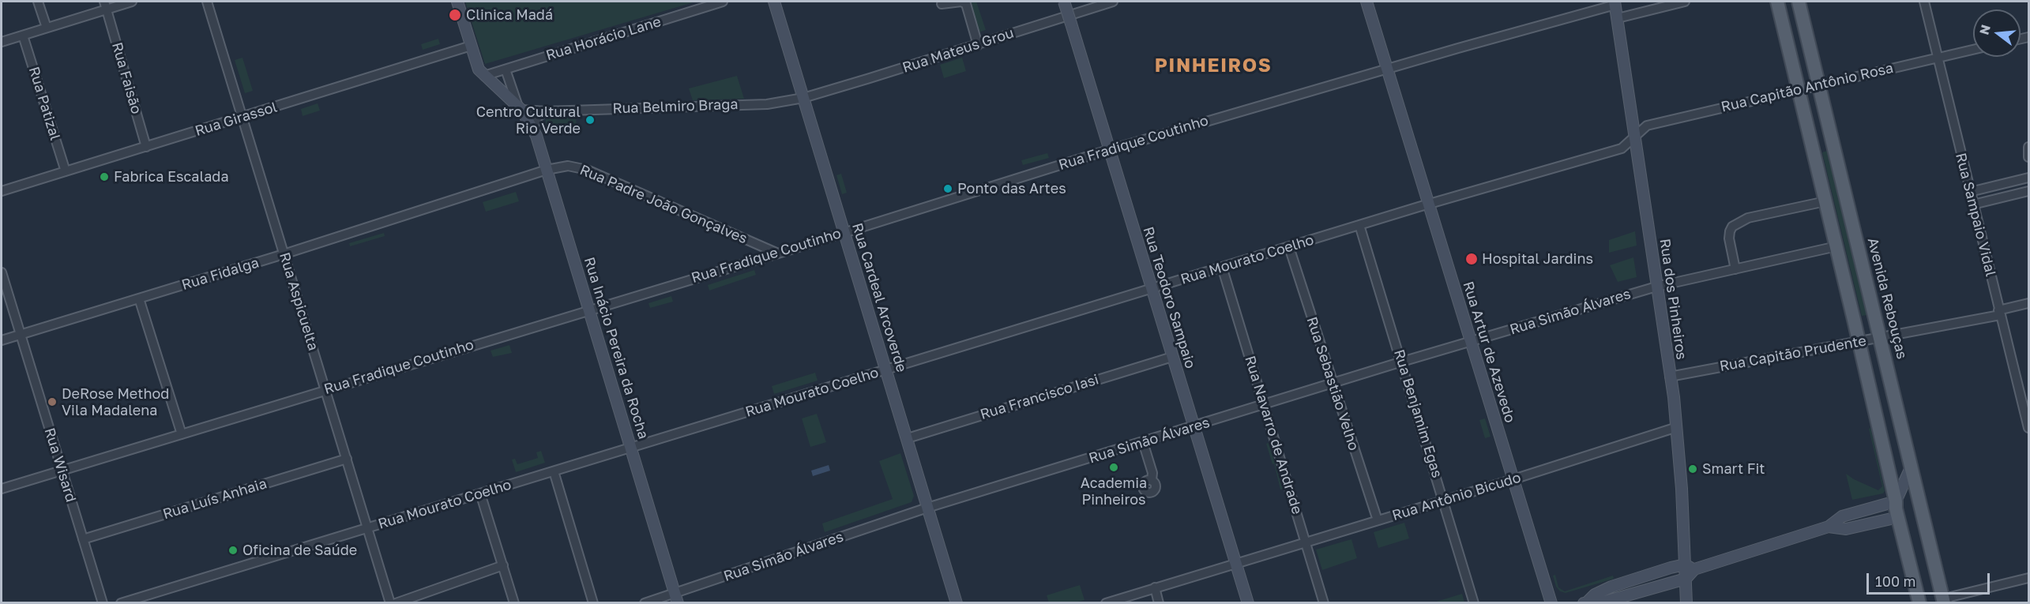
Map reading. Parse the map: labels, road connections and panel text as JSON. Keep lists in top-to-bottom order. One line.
{"streets":{"main road":["Rua Cardeal Arcoverde","Rua Teodoro Sampaio","Avenida Rebouças","Rua dos Pinheiros","Rua Inácio Pereira da Rocha","Rua Artur de Azevedo"],"street":["Rua Horácio Lane","Rua Mateus Grou","Rua Faisão","Rua Capitão Antônio Rosa","Rua Patizal","Rua Belmiro Braga","Rua Girassol","Rua Fradique Coutinho","Rua Padre João Gonçalves","Rua Sampaio Vidal","Rua Mourato Coelho","Rua Fidalga","Rua Aspicuelta","Rua Simão Álvares","Rua Capitão Prudente","Rua Sebastião Velho","Rua Francisco Iasi","Rua Benjamim Egas","Rua Navarro de Andrade","Rua Wisard","Rua Antônio Bicudo","Rua Luís Anhaia"]},"crossings":[["Rua Horácio Lane","Rua Inácio Pereira da Rocha"],["Rua Mateus Grou","Rua Belmiro Braga"],["Rua Mateus Grou","Rua Cardeal Arcoverde"],["Rua Faisão","Rua Girassol"],["Rua Capitão Antônio Rosa","Rua Sampaio Vidal"],["Rua Capitão Antônio Rosa","Rua Mourato Coelho"],["Rua Capitão Antônio Rosa","Avenida Rebouças"],["Rua Capitão Antônio Rosa","Rua dos Pinheiros"],["Rua Patizal","Rua Girassol"],["Rua Belmiro Braga","Rua Cardeal Arcoverde"],["Rua Belmiro Braga","Rua Inácio Pereira da Rocha"],["Rua Girassol","Rua Aspicuelta"],["Rua Girassol","Rua Inácio Pereira da Rocha"],["Rua Fradique Coutinho","Rua Padre João Gonçalves"],["Rua Fradique Coutinho","Rua Cardeal Arcoverde"],["Rua Fradique Coutinho","Rua Teodoro Sampaio"],["Rua Fradique Coutinho","Rua dos Pinheiros"],["Rua Fradique Coutinho","Rua Aspicuelta"],["Rua Fradique Coutinho","Rua Inácio Pereira da Rocha"],["Rua Fradique Coutinho","Rua Artur de Azevedo"],["Rua Fradique Coutinho","Rua Wisard"],["Rua Padre João Gonçalves","Rua Fidalga"],["Rua Padre João Gonçalves","Rua Inácio Pereira da Rocha"],["Rua Sampaio Vidal","Rua Capitão Prudente"],["Rua Mourato Coelho","Rua Cardeal Arcoverde"],["Rua Mourato Coelho","Rua Teodoro Sampaio"],["Rua Mourato Coelho","Rua dos Pinheiros"],["Rua Mourato Coelho","Rua Aspicuelta"],["Rua Mourato Coelho","Rua Inácio Pereira da Rocha"],["Rua Mourato Coelho","Rua Artur de Azevedo"],["Rua Mourato Coelho","Rua Sebastião Velho"],["Rua Mourato Coelho","Rua Benjamim Egas"],["Rua Mourato Coelho","Rua Navarro de Andrade"],["Rua Fidalga","Rua Aspicuelta"],["Rua Fidalga","Rua Inácio Pereira da Rocha"],["Rua Fidalga","Rua Wisard"],["Rua Cardeal Arcoverde","Rua Simão Álvares"],["Rua Cardeal Arcoverde","Rua Francisco Iasi"],["Rua Teodoro Sampaio","Rua Simão Álvares"],["Rua Teodoro Sampaio","Rua Francisco Iasi"],["Rua Teodoro Sampaio","Rua Antônio Bicudo"],["Avenida Rebouças","Rua Capitão Prudente"],["Rua dos Pinheiros","Rua Simão Álvares"],["Rua dos Pinheiros","Rua Capitão Prudente"],["Rua dos Pinheiros","Rua Antônio Bicudo"],["Rua Aspicuelta","Rua Luís Anhaia"],["Rua Simão Álvares","Rua Inácio Pereira da Rocha"],["Rua Simão Álvares","Rua Artur de Azevedo"],["Rua Simão Álvares","Rua Sebastião Velho"],["Rua Simão Álvares","Rua Benjamim Egas"],["Rua Simão Álvares","Rua Navarro de Andrade"],["Rua Artur de Azevedo","Rua Antônio Bicudo"],["Rua Sebastião Velho","Rua Antônio Bicudo"],["Rua Benjamim Egas","Rua Antônio Bicudo"],["Rua Navarro de Andrade","Rua Antônio Bicudo"],["Rua Wisard","Rua Luís Anhaia"]],"districts":["PINHEIROS"],"places":["Clinica Madá","Centro Cultural Rio Verde","Fabrica Escalada","Ponto das Artes","Hospital Jardins","DeRose Method Vila Madalena","Academia Pinheiros","Smart Fit","Oficina de Saúde"],"scale_bar":"100 m","north":"left"}
